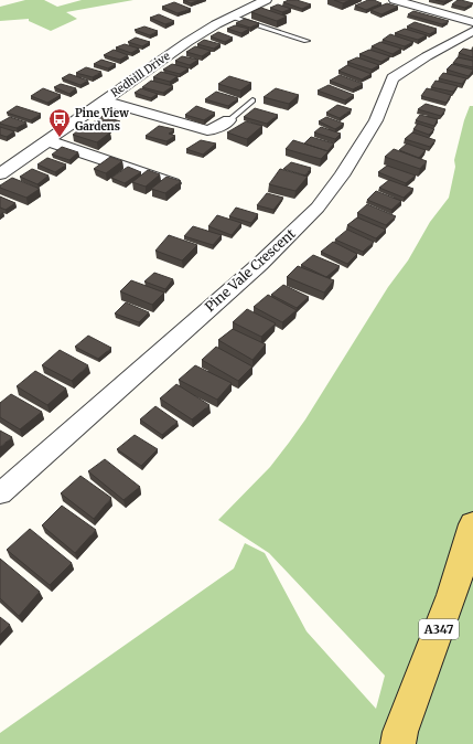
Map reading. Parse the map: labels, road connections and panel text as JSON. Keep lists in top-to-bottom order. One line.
{"streets":{"main road":["A347"],"street":["Redhill Drive","Pine Vale Crescent"]},"places":{"bus stop":["Pine View Gardens"]}}
